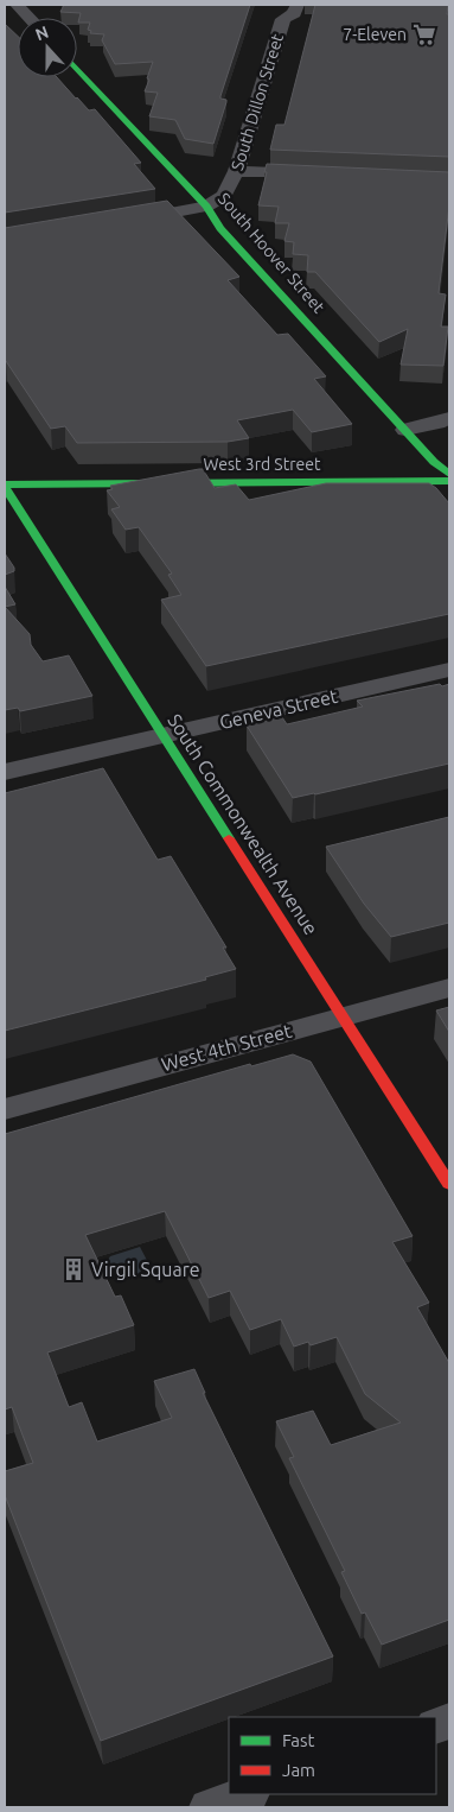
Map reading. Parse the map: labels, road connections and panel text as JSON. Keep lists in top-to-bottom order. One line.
{"streets":{"street":["South Dillon Street","South Hoover Street","West 3rd Street","Geneva Street","South Commonwealth Avenue","West 4th Street"]},"crossings":[["South Dillon Street","South Hoover Street"],["West 3rd Street","South Commonwealth Avenue"],["Geneva Street","South Commonwealth Avenue"],["South Commonwealth Avenue","West 4th Street"]],"places":{"supermarket":["7-Eleven"],"building":["Virgil Square"]},"legend":["Fast","Jam"],"north":"top"}
